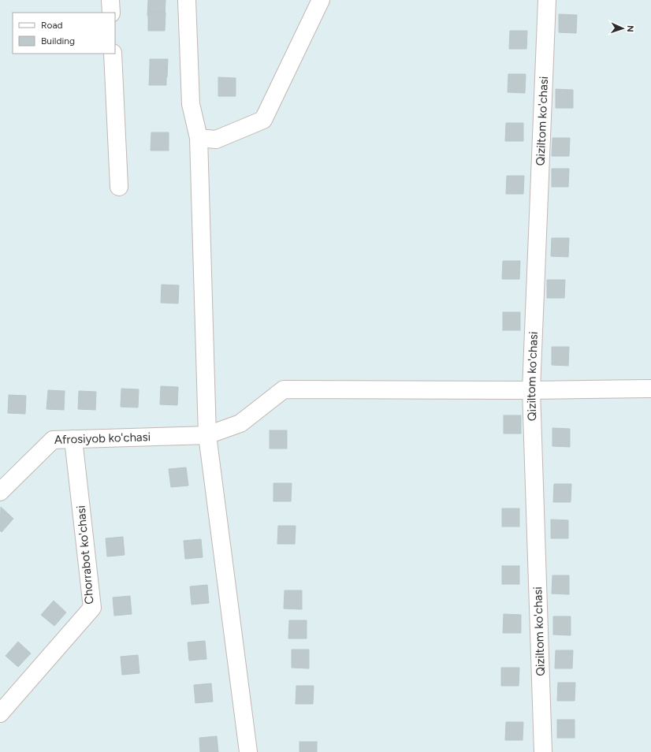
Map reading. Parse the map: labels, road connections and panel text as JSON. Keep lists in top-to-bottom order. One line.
{"streets":{"street":["Qiziltom ko'chasi","Afrosiyob ko'chasi","Chorrabot ko'chasi"]},"crossings":[["Qiziltom ko'chasi","Afrosiyob ko'chasi"],["Afrosiyob ko'chasi","Chorrabot ko'chasi"]],"legend":["Road","Building"],"north":"right"}
